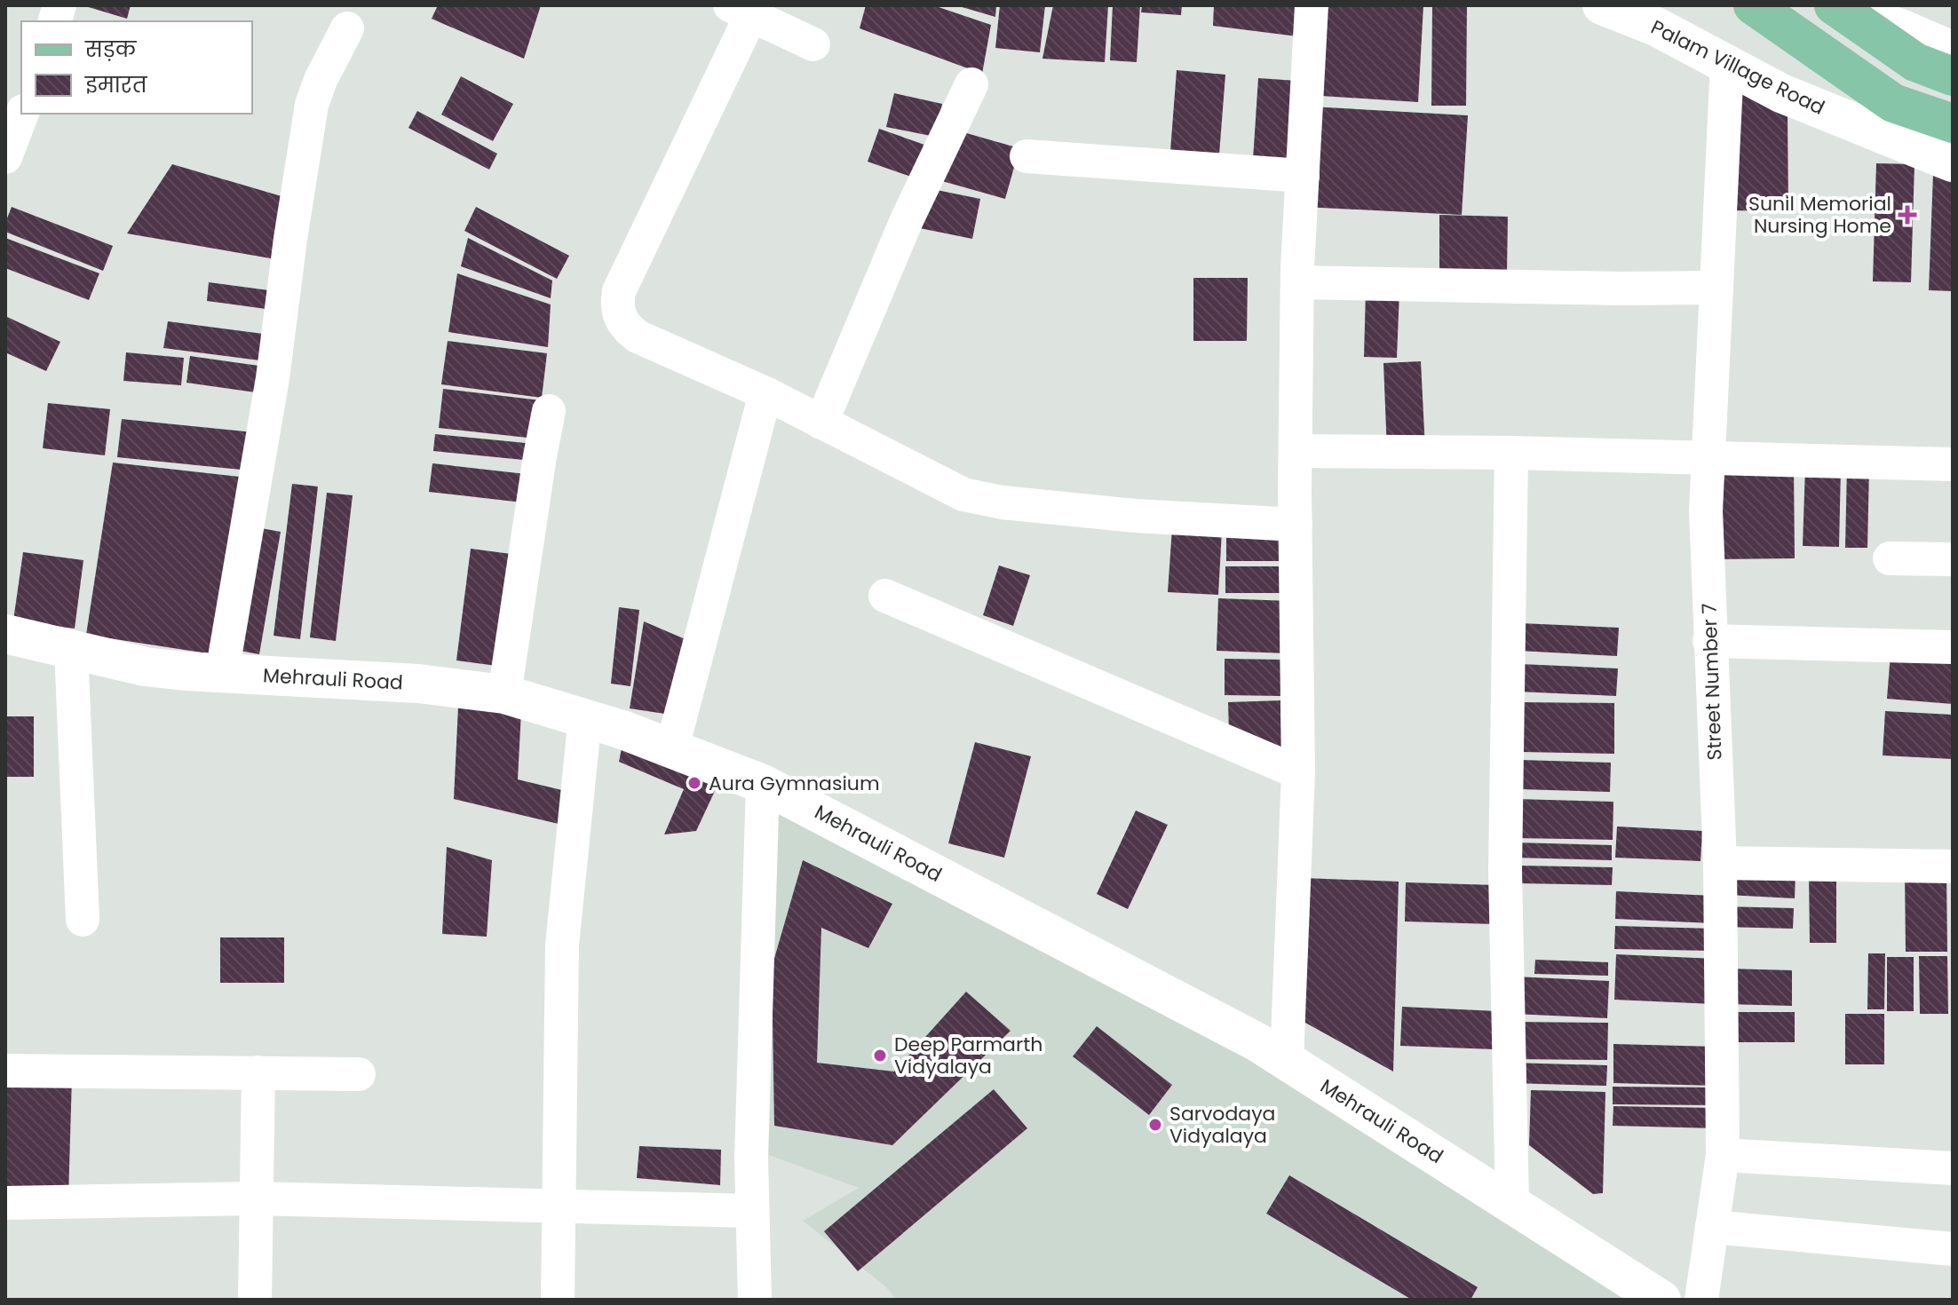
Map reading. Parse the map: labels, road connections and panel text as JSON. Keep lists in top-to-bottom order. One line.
{"streets":{"street":["Palam Village Road","Mehrauli Road","Street Number 7"]},"crossings":[["Palam Village Road","Street Number 7"]],"places":{"health":["Sunil Memorial Nursing Home"],"other":["Aura Gymnasium","Deep Parmarth Vidyalaya","Sarvodaya Vidyalaya"]},"legend":["सड़क","इमारत"]}
